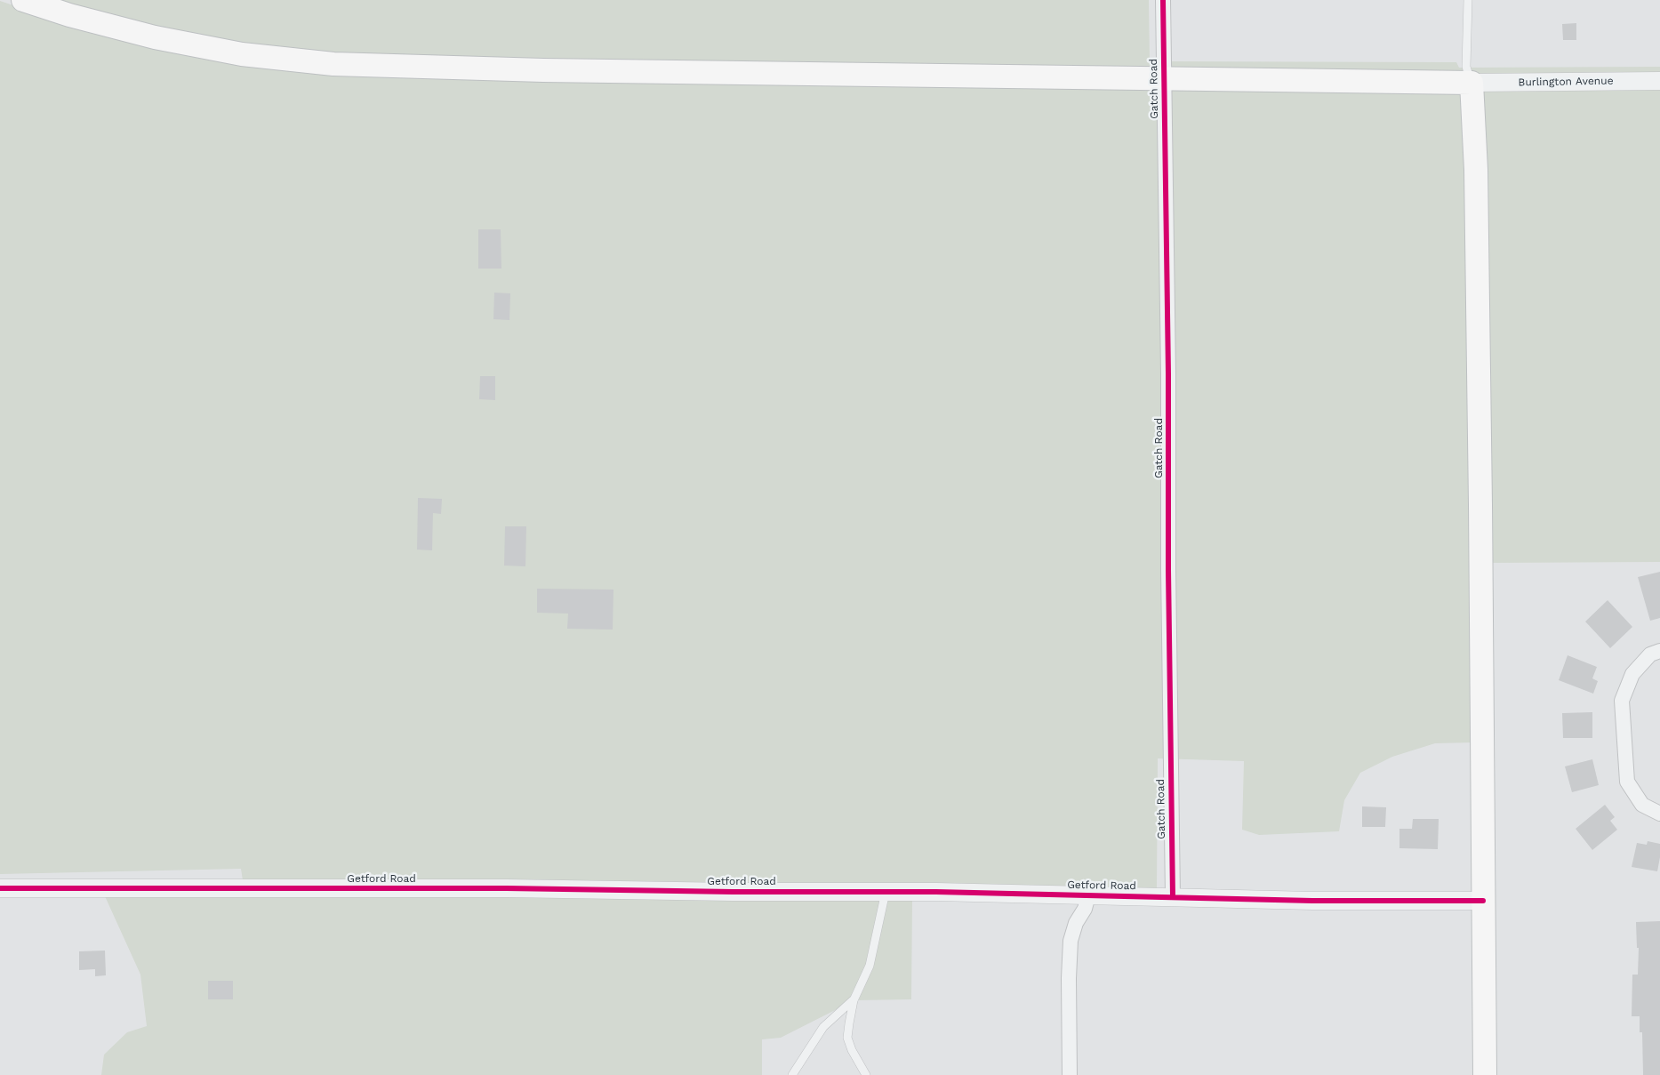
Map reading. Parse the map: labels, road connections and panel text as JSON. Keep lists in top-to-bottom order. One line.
{"streets":{"street":["Burlington Avenue","Gatch Road","Getford Road"]},"crossings":[["Gatch Road","Getford Road"]]}
